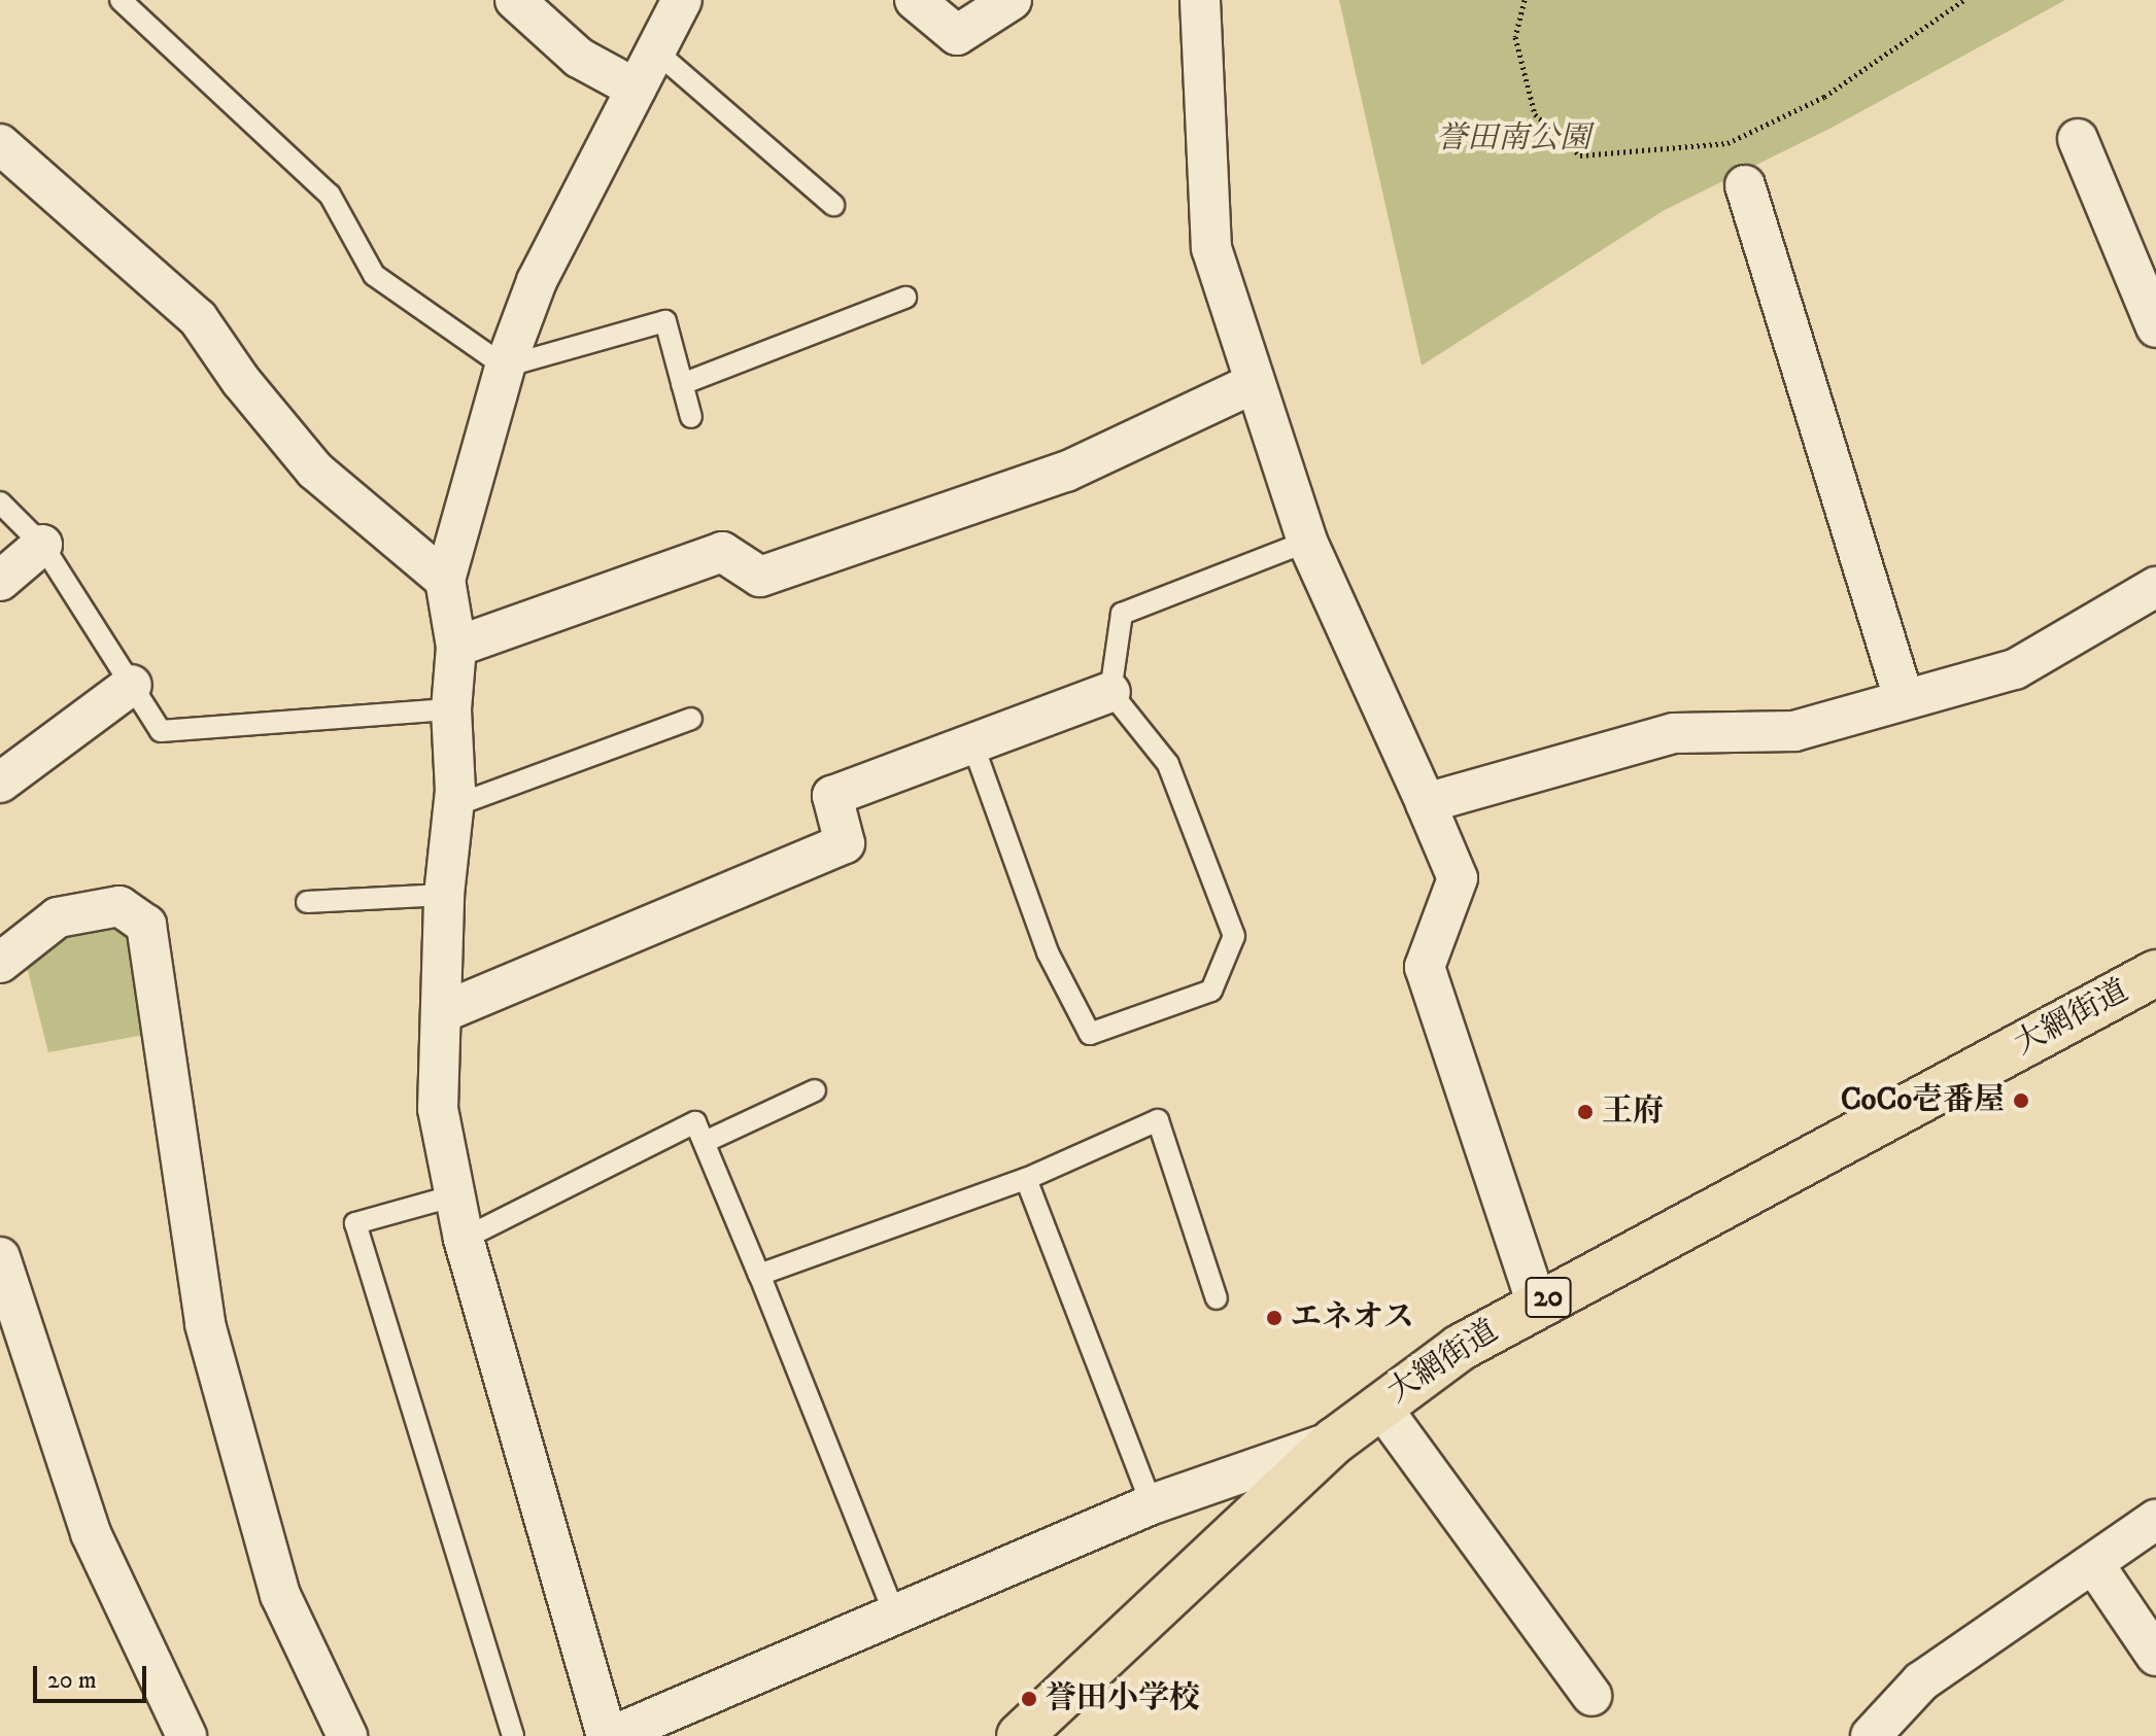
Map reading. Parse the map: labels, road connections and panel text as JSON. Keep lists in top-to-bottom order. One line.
{"streets":{"main road":["大網街道","20"]},"parks":["誉田南公園"],"places":["CoCo壱番屋","王府","エネオス","誉田小学校"],"scale_bar":"20 m"}
